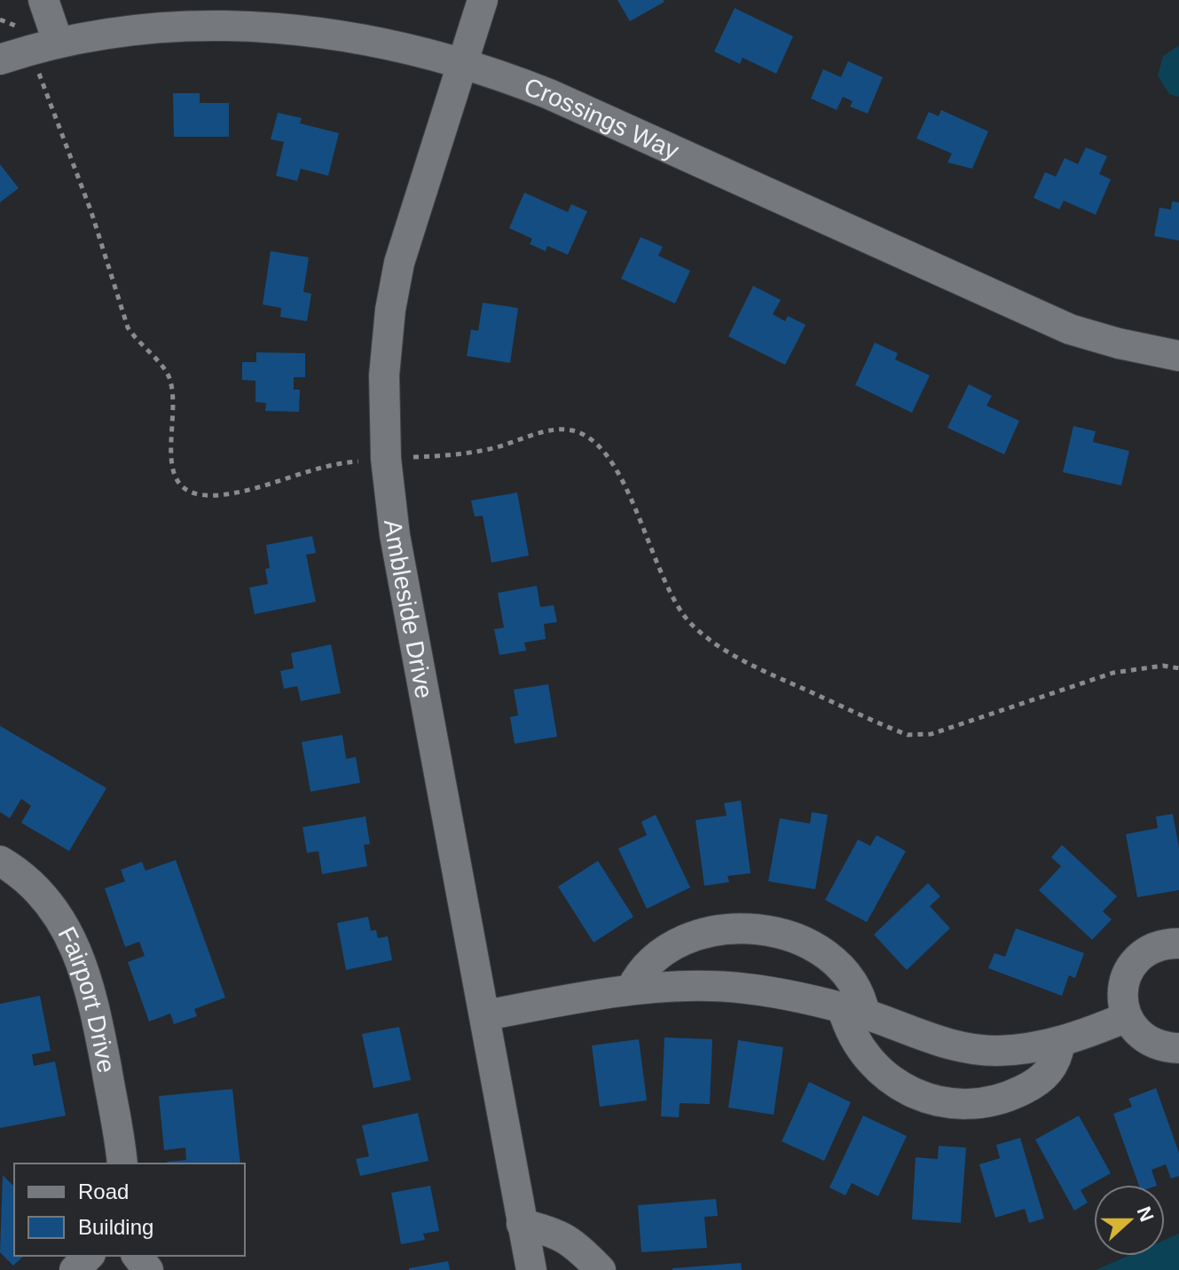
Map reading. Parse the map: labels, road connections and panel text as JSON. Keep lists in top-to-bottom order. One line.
{"streets":{"street":["Crossings Way","Ambleside Drive","Fairport Drive"]},"crossings":[["Crossings Way","Ambleside Drive"]],"legend":["Road","Building"],"north":"right"}
